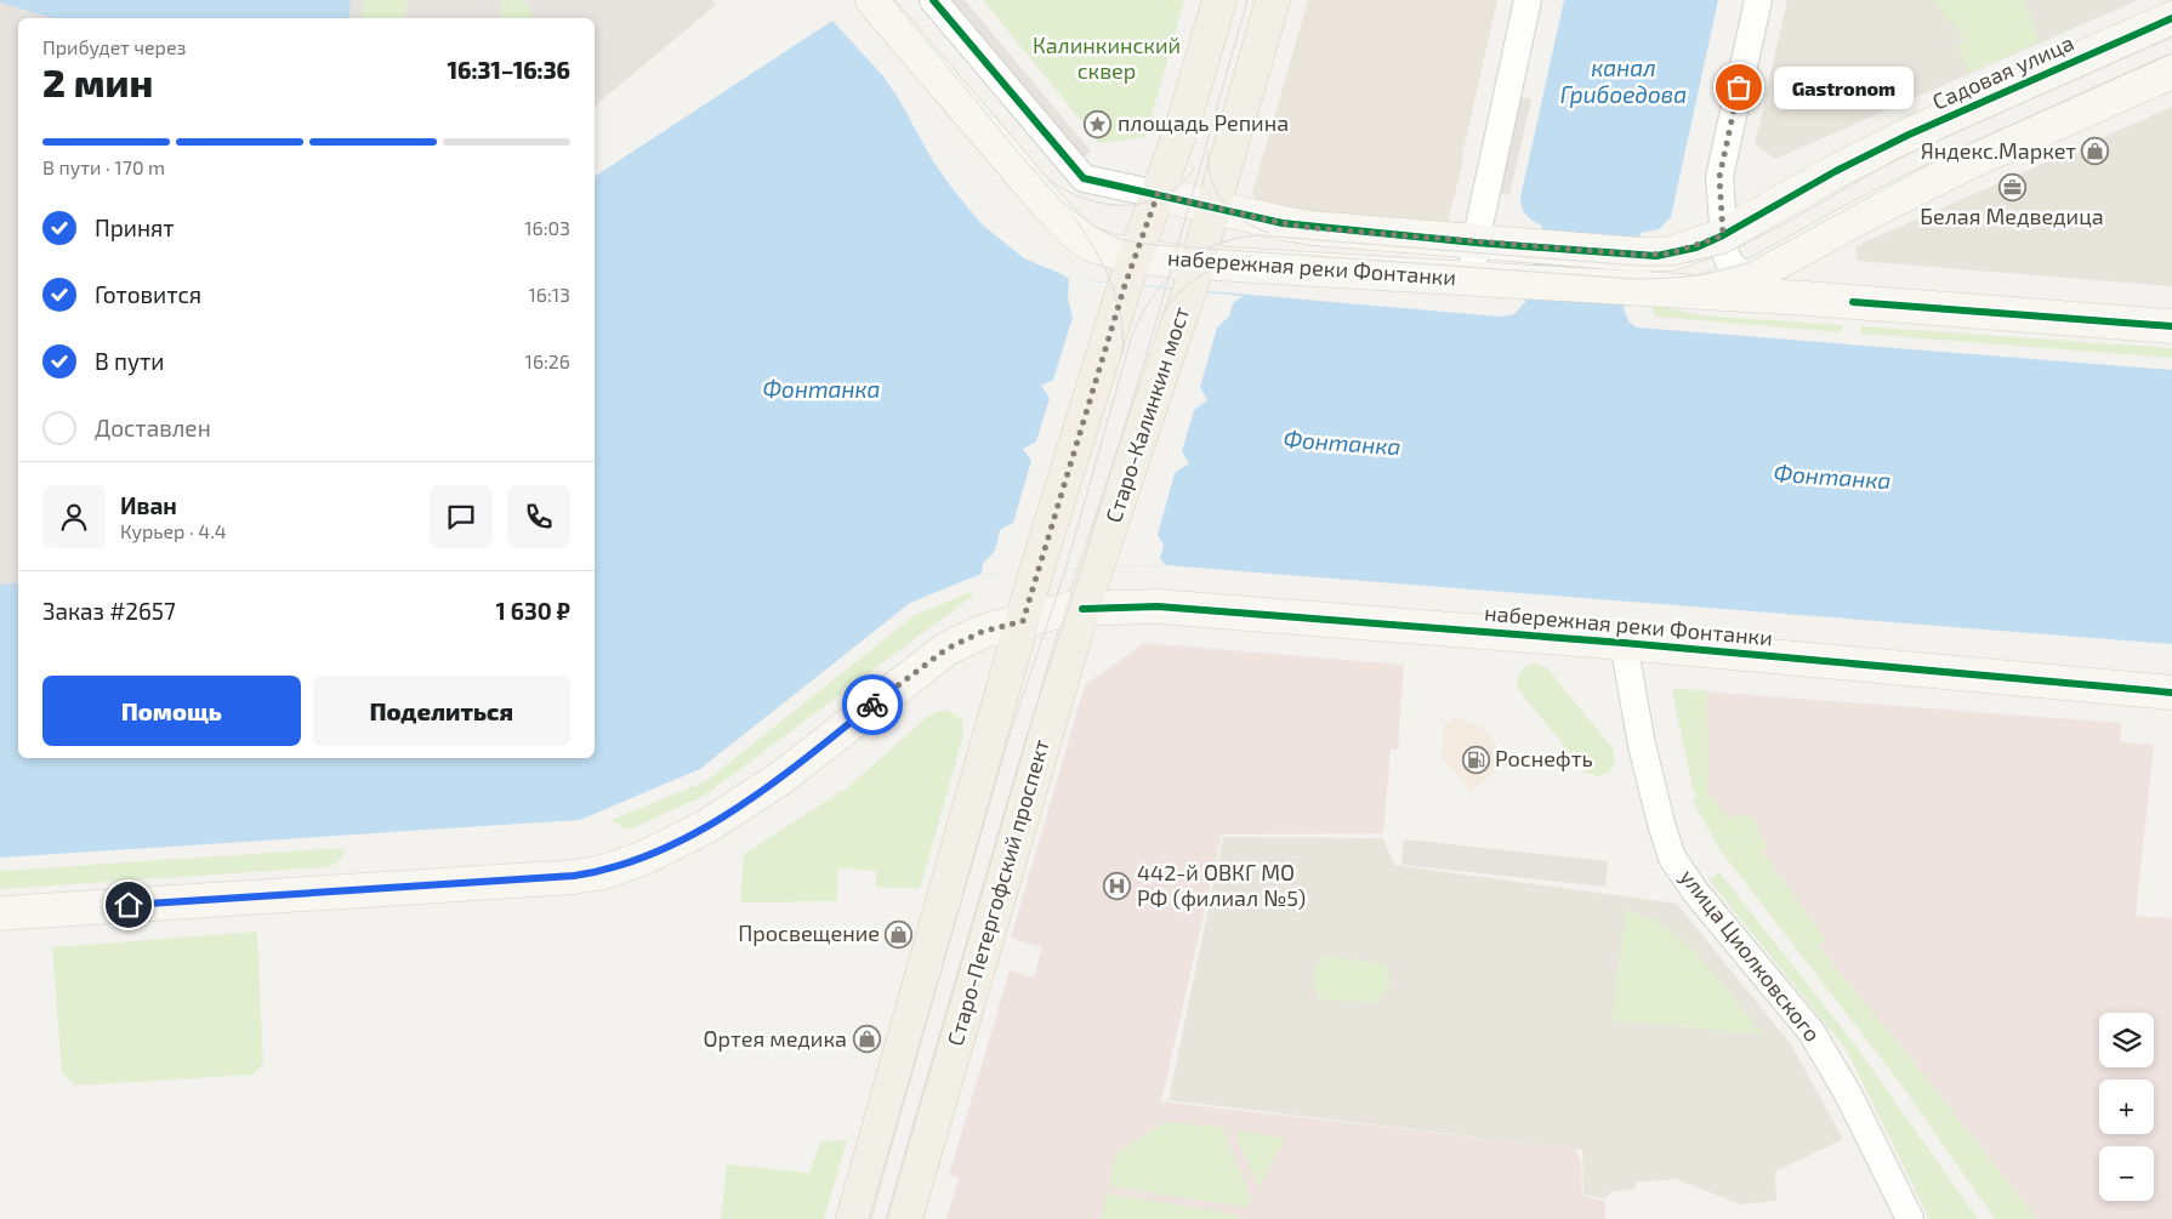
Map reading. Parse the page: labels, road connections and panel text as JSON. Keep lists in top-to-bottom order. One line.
{"streets":{"main road":["Старо-Калинкин мост","Старо-Петергофский проспект"],"street":["Садовая улица","набережная реки Фонтанки","улица Циолковского"]},"crossings":[["Садовая улица","набережная реки Фонтанки"],["набережная реки Фонтанки","Старо-Калинкин мост"],["набережная реки Фонтанки","Старо-Петергофский проспект"],["набережная реки Фонтанки","улица Циолковского"],["Старо-Калинкин мост","Старо-Петергофский проспект"]],"water":["канал Грибоедова","Фонтанка"],"parks":["Калинкинский сквер"],"places":{"other":["Gastronom"],"place":["площадь Репина"],"shop":["Яндекс.Маркет","Просвещение","Ортея медика"],"office":["Белая Медведица"],"fuel station":["Роснефть"],"hospital":["442-й ОВКГ МО РФ (филиал №5)"]},"page":{"heading":["2 мин","Прибудет через","16:31–16:36"],"panel":["Иван","Курьер · 4.4","Заказ #2657","1 630 ₽"],"bubble":"Gastronom","bar":"В пути · 170 m","list":[["Принят","16:03"],["Готовится","16:13"],["В пути","16:26"],"Доставлен"],"buttons":["Помощь","Поделиться"],"map_buttons":["+","−"]}}
